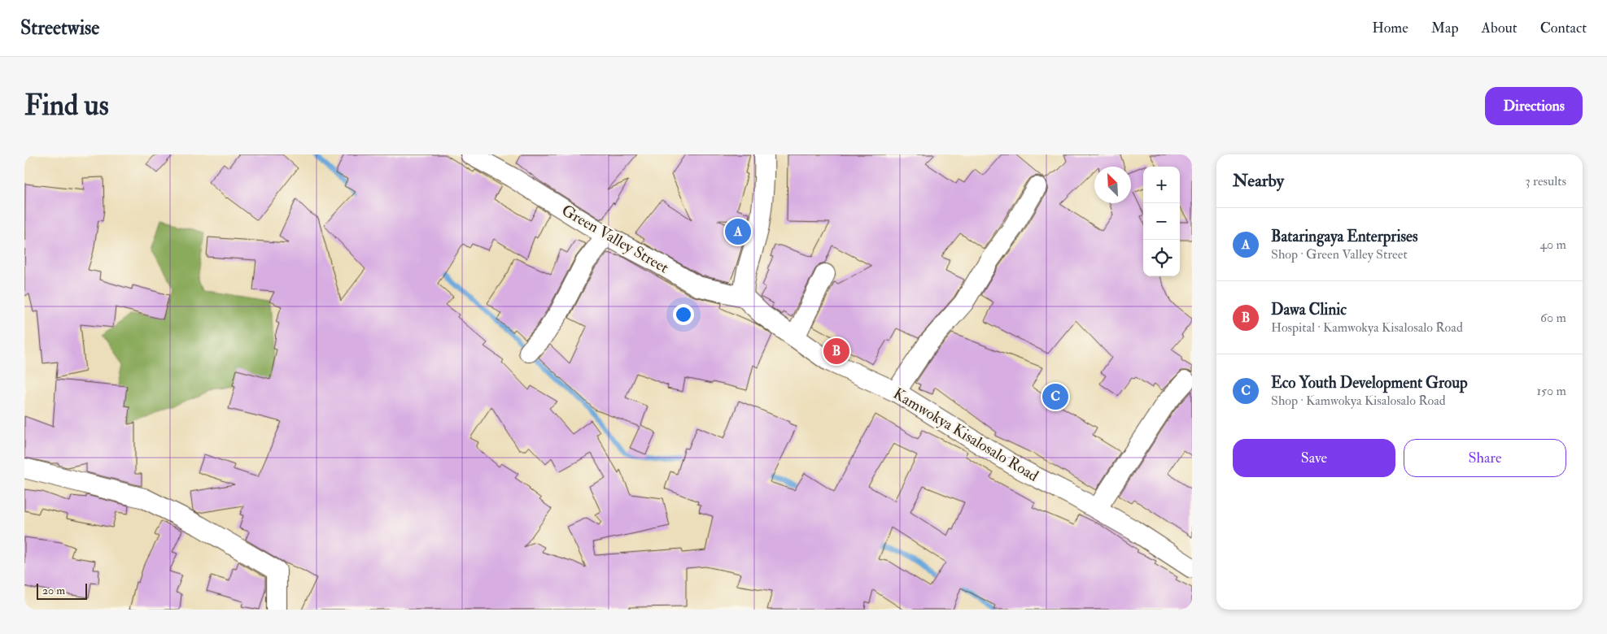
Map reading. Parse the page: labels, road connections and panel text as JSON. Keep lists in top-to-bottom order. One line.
{"streets":{"street":["Green Valley Street","Kamwokya Kisalosalo Road"]},"crossings":[["Green Valley Street","Kamwokya Kisalosalo Road"]],"scale_bar":"20 m","north":"top left","page":{"header":"Streetwise","nav":["Home","Map","About","Contact"],"buttons":["Directions",["Save","Share"]],"title":"Find us","heading":["Nearby","3 results"],"map_buttons":["+","−"],"list":[{"mark":"A","name":"Bataringaya Enterprises","note":"Shop · Green Valley Street","value":"40 m"},{"mark":"B","name":"Dawa Clinic","note":"Hospital · Kamwokya Kisalosalo Road","value":"60 m"},{"mark":"C","name":"Eco Youth Development Group","note":"Shop · Kamwokya Kisalosalo Road","value":"150 m"}],"pins":["A","B","C"],"scale":"20 m"}}
